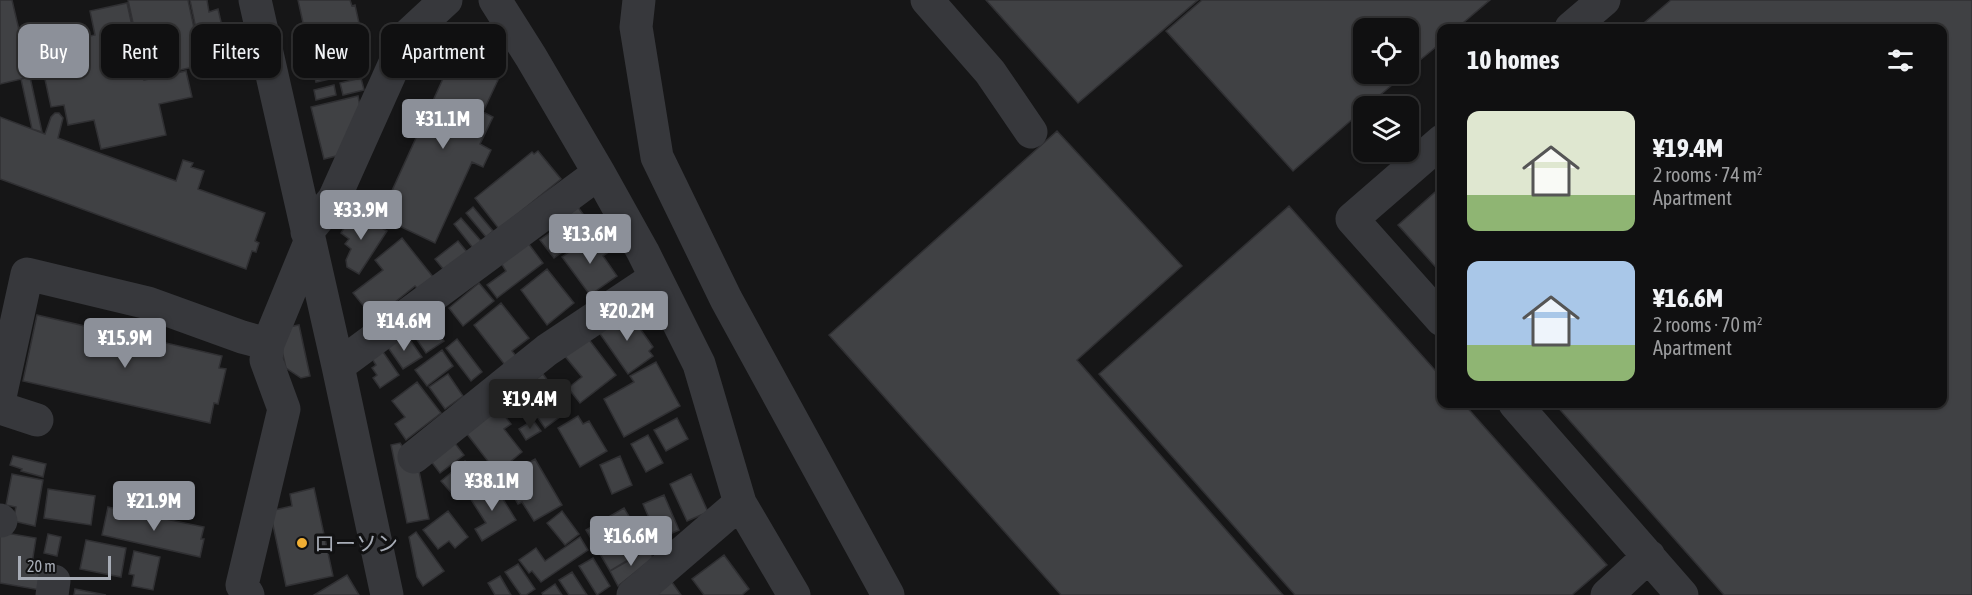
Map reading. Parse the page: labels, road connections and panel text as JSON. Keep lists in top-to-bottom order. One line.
{"places":["ローソン"],"scale_bar":"20 m","page":{"chip":["Buy","Rent","Filters","New","Apartment"],"heading":"10 homes","list":[{"name":"¥19.4M","note":"2 rooms · 74 m² · Apartment"},{"name":"¥16.6M","note":"2 rooms · 70 m² · Apartment"}],"price":["¥31.1M","¥33.9M","¥13.6M","¥20.2M","¥14.6M","¥15.9M","¥19.4M","¥38.1M","¥21.9M","¥16.6M"],"scale":"20 m"}}
